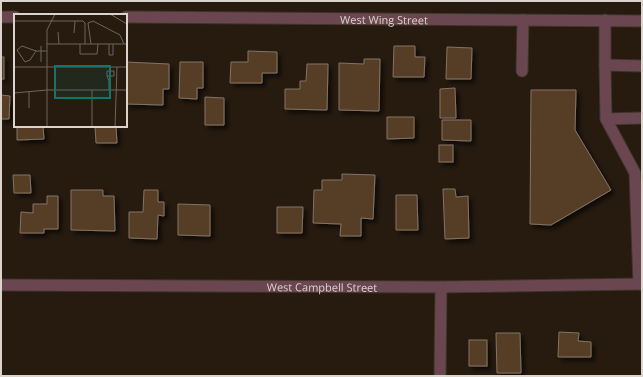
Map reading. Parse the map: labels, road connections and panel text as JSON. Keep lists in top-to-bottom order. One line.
{"streets":{"street":["West Wing Street","West Campbell Street"]}}
